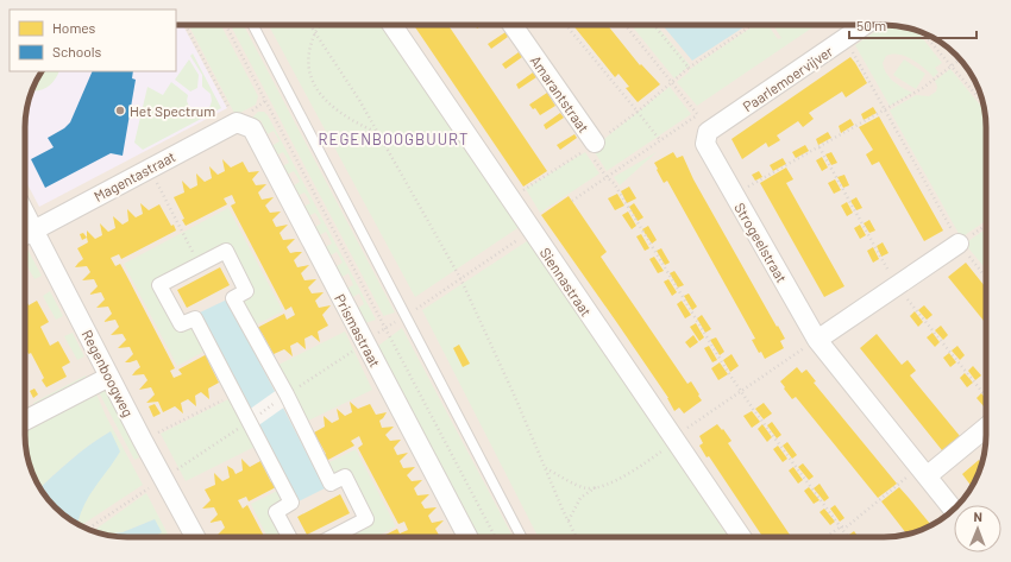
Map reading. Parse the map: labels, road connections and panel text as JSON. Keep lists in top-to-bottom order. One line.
{"streets":{"street":["Paarlemoervijver","Amarantstraat","Magentastraat","Strogeelstraat","Siennastraat","Prismastraat","Regenboogweg"]},"crossings":[["Paarlemoervijver","Strogeelstraat"],["Magentastraat","Prismastraat"],["Magentastraat","Regenboogweg"]],"districts":["REGENBOOGBUURT"],"places":["Het Spectrum"],"legend":["Homes","Schools"],"scale_bar":"50 m","north":"top"}
